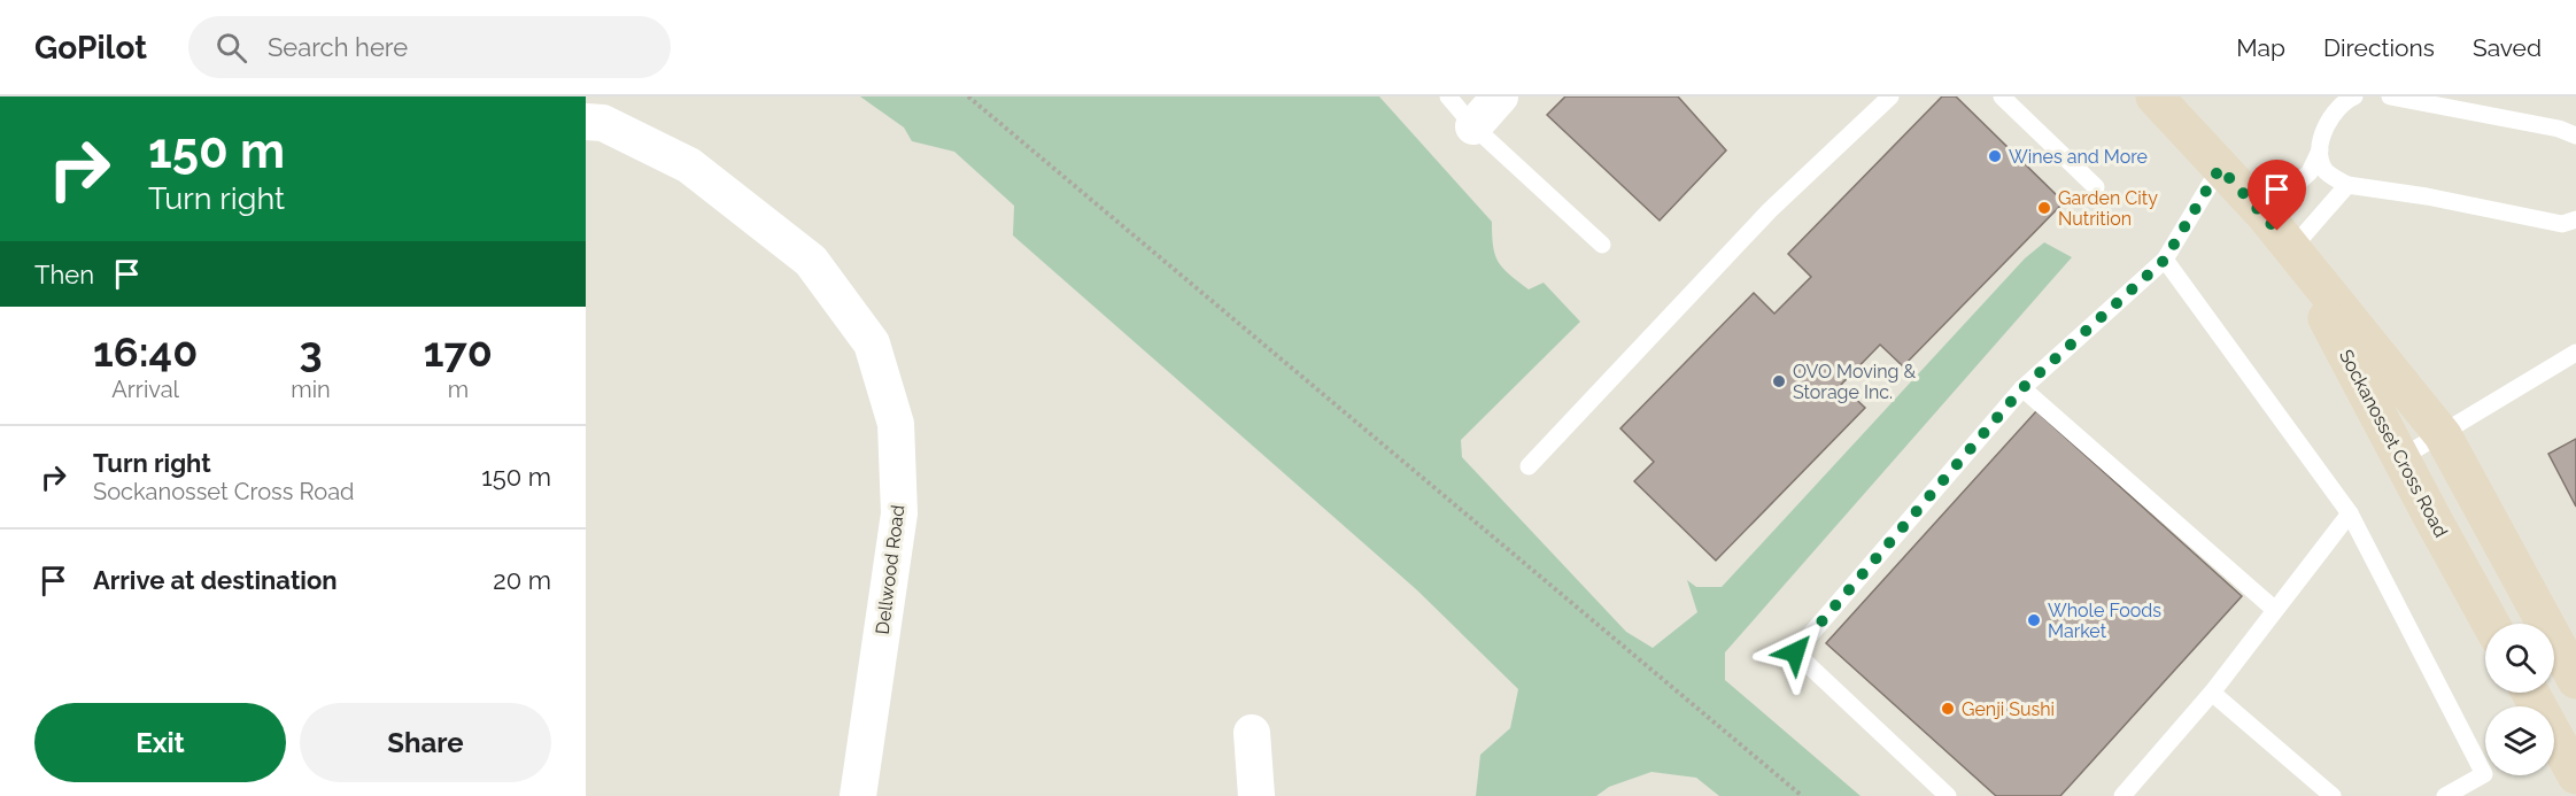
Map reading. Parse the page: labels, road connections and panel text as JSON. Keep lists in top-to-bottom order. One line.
{"streets":{"street":["Sockanosset Cross Road","Dellwood Road"]},"places":["Wines and More","Garden City Nutrition","OVO Moving & Storage Inc.","Whole Foods Market","Genji Sushi"],"page":{"header":"GoPilot","search":"Search here","nav":["Map","Directions","Saved"],"turn":["150 m","Turn right"],"then":"Then","eta":["16:40","Arrival","3","min","170","m"],"list":[{"name":"Turn right","note":"Sockanosset Cross Road","value":"150 m"},{"name":"Arrive at destination","value":"20 m"}],"buttons":["Exit","Share"]}}
